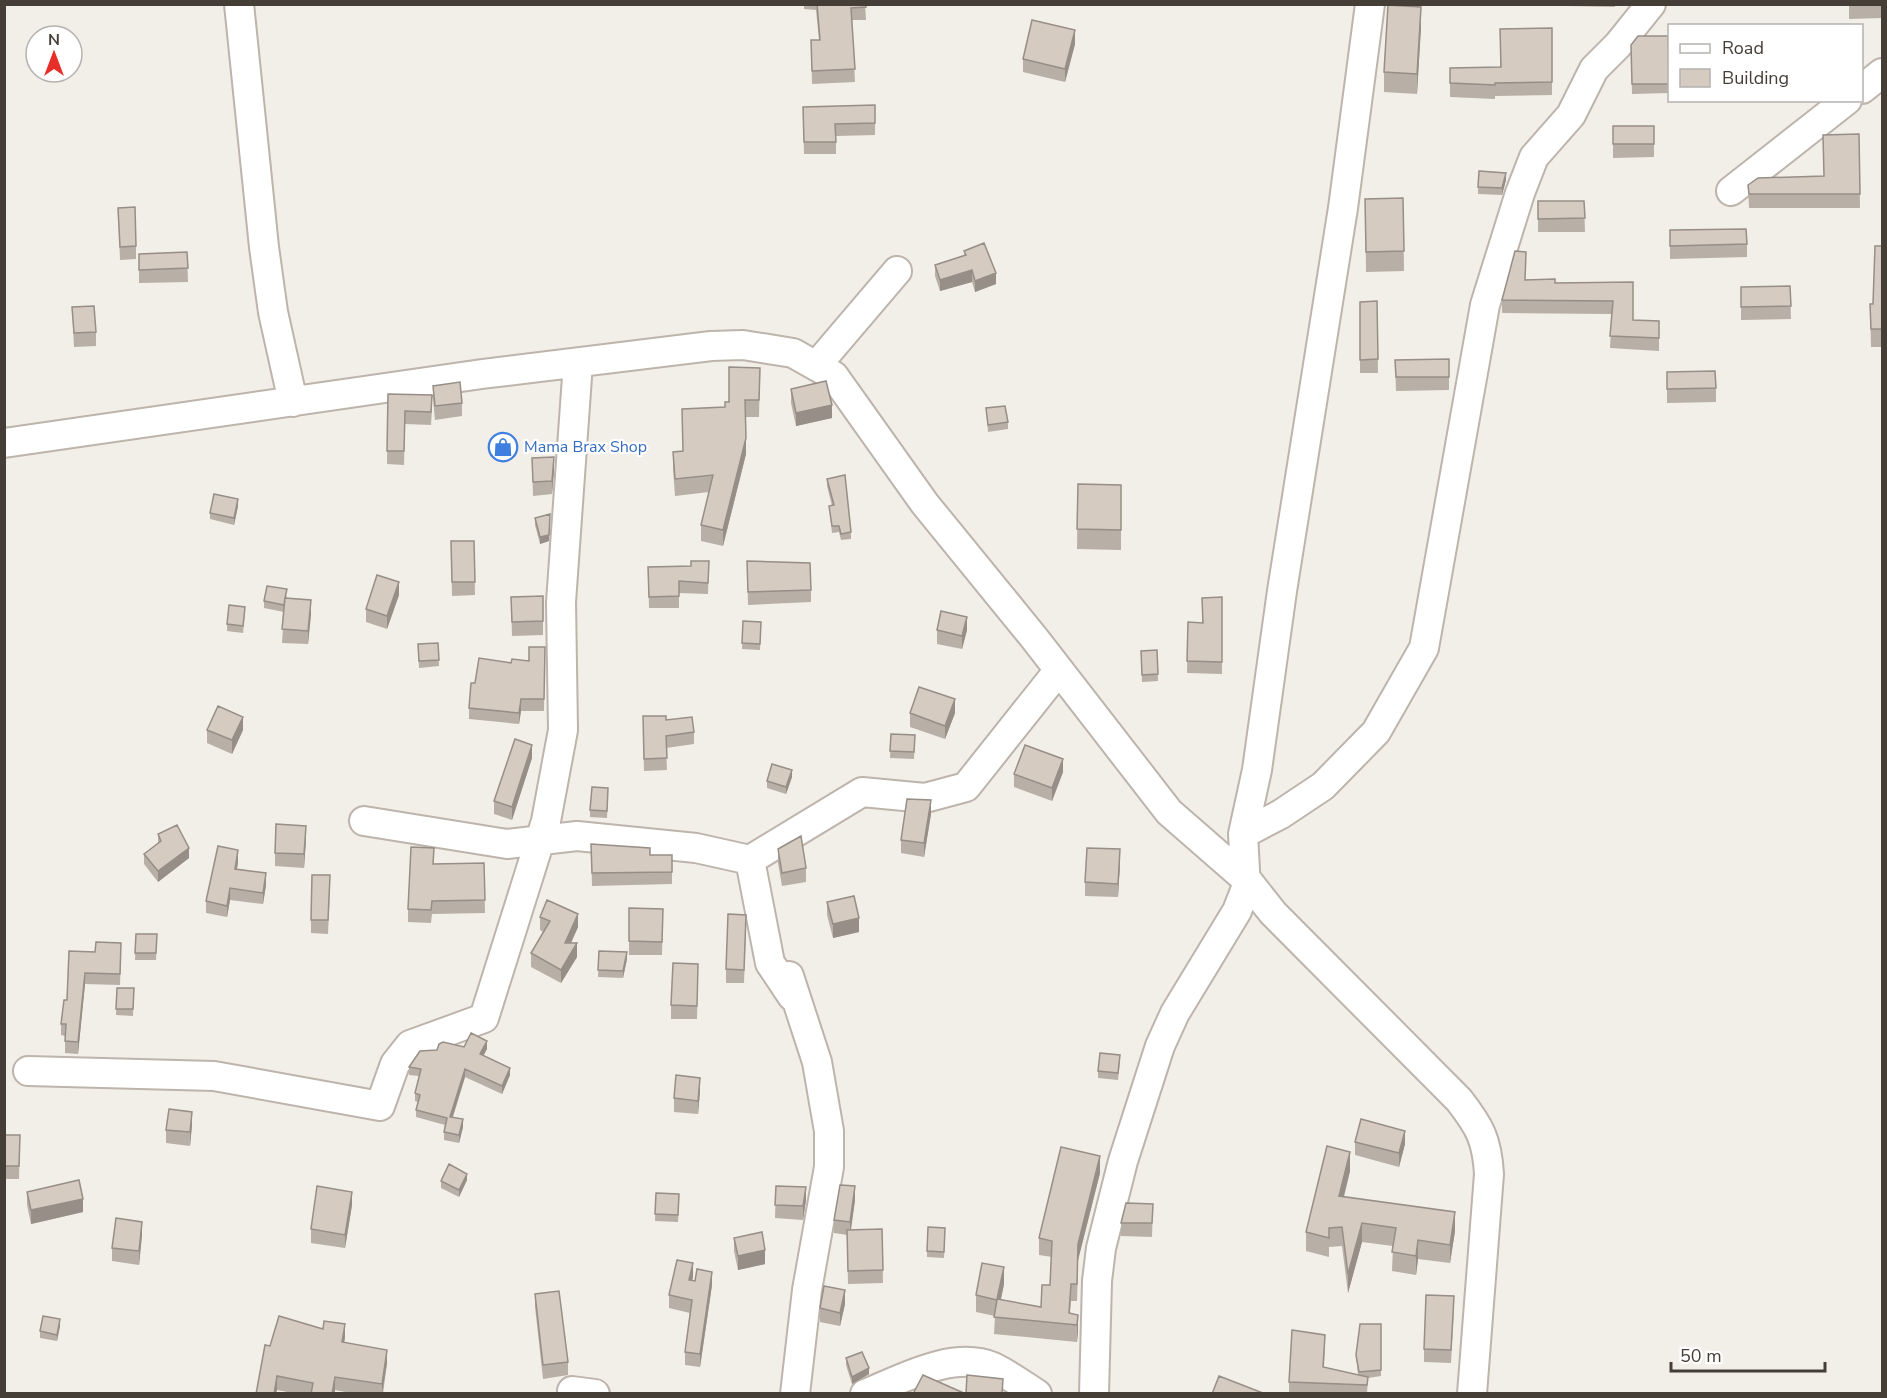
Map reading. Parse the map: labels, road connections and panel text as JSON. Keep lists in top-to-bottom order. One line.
{"places":{"shop":["Mama Brax Shop"]},"legend":["Road","Building"],"scale_bar":"50 m","north":"top"}
